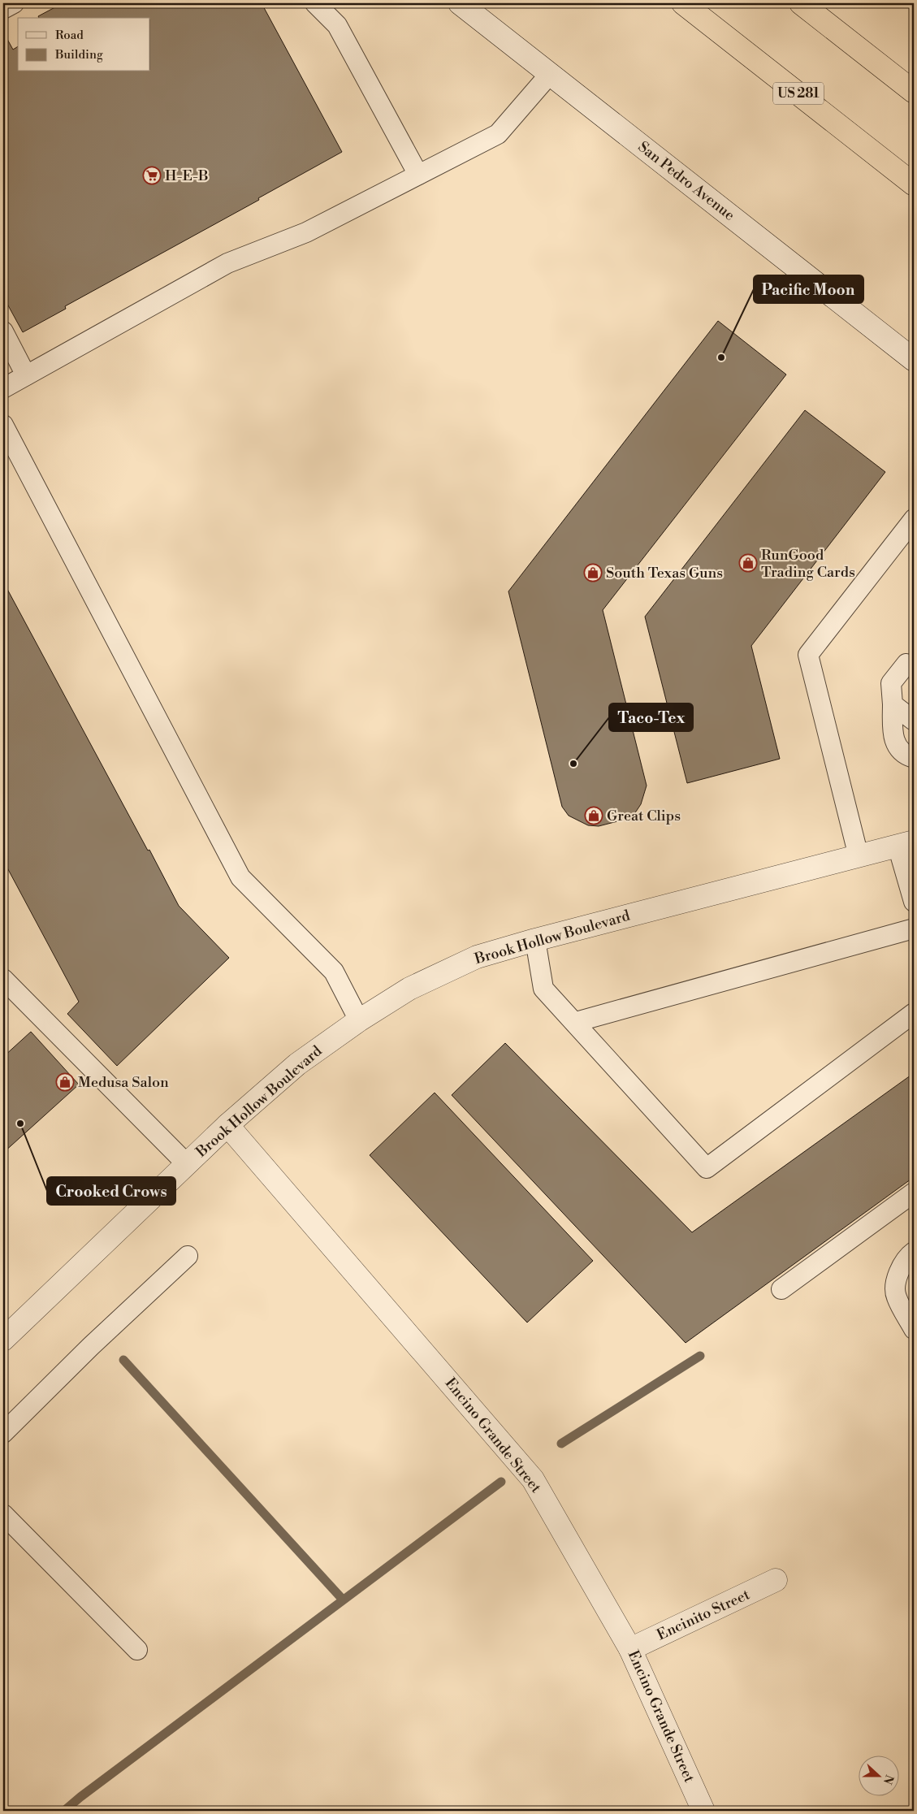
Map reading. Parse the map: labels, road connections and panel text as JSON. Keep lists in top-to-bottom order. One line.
{"streets":{"highway":["US 281"],"street":["San Pedro Avenue","Brook Hollow Boulevard","Encino Grande Street","Encinito Street"]},"crossings":[["Brook Hollow Boulevard","Encino Grande Street"],["Encino Grande Street","Encinito Street"]],"places":{"supermarket":["H-E-B"],"other":["Pacific Moon","Taco-Tex","Crooked Crows"],"shop":["RunGood Trading Cards","South Texas Guns","Great Clips","Medusa Salon"]},"legend":["Road","Building"],"north":"right"}
